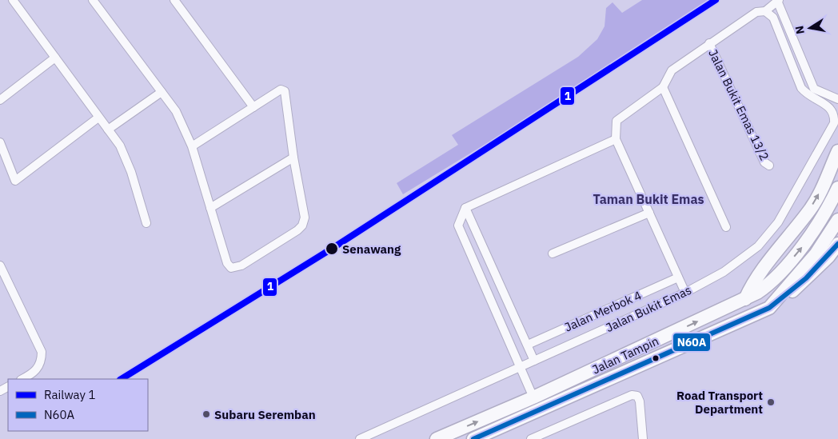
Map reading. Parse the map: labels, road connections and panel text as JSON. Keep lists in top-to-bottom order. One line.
{"streets":{"highway":["Jalan Tampin"],"street":["Jalan Bukit Emas 13/2","Jalan Bukit Emas","Jalan Merbok 4"]},"districts":["Taman Bukit Emas"],"places":["Senawang","Road Transport Department","Subaru Seremban"],"lines":["rail line 1","transit line N60A"],"legend":["Railway 1","N60A"],"north":"left"}
